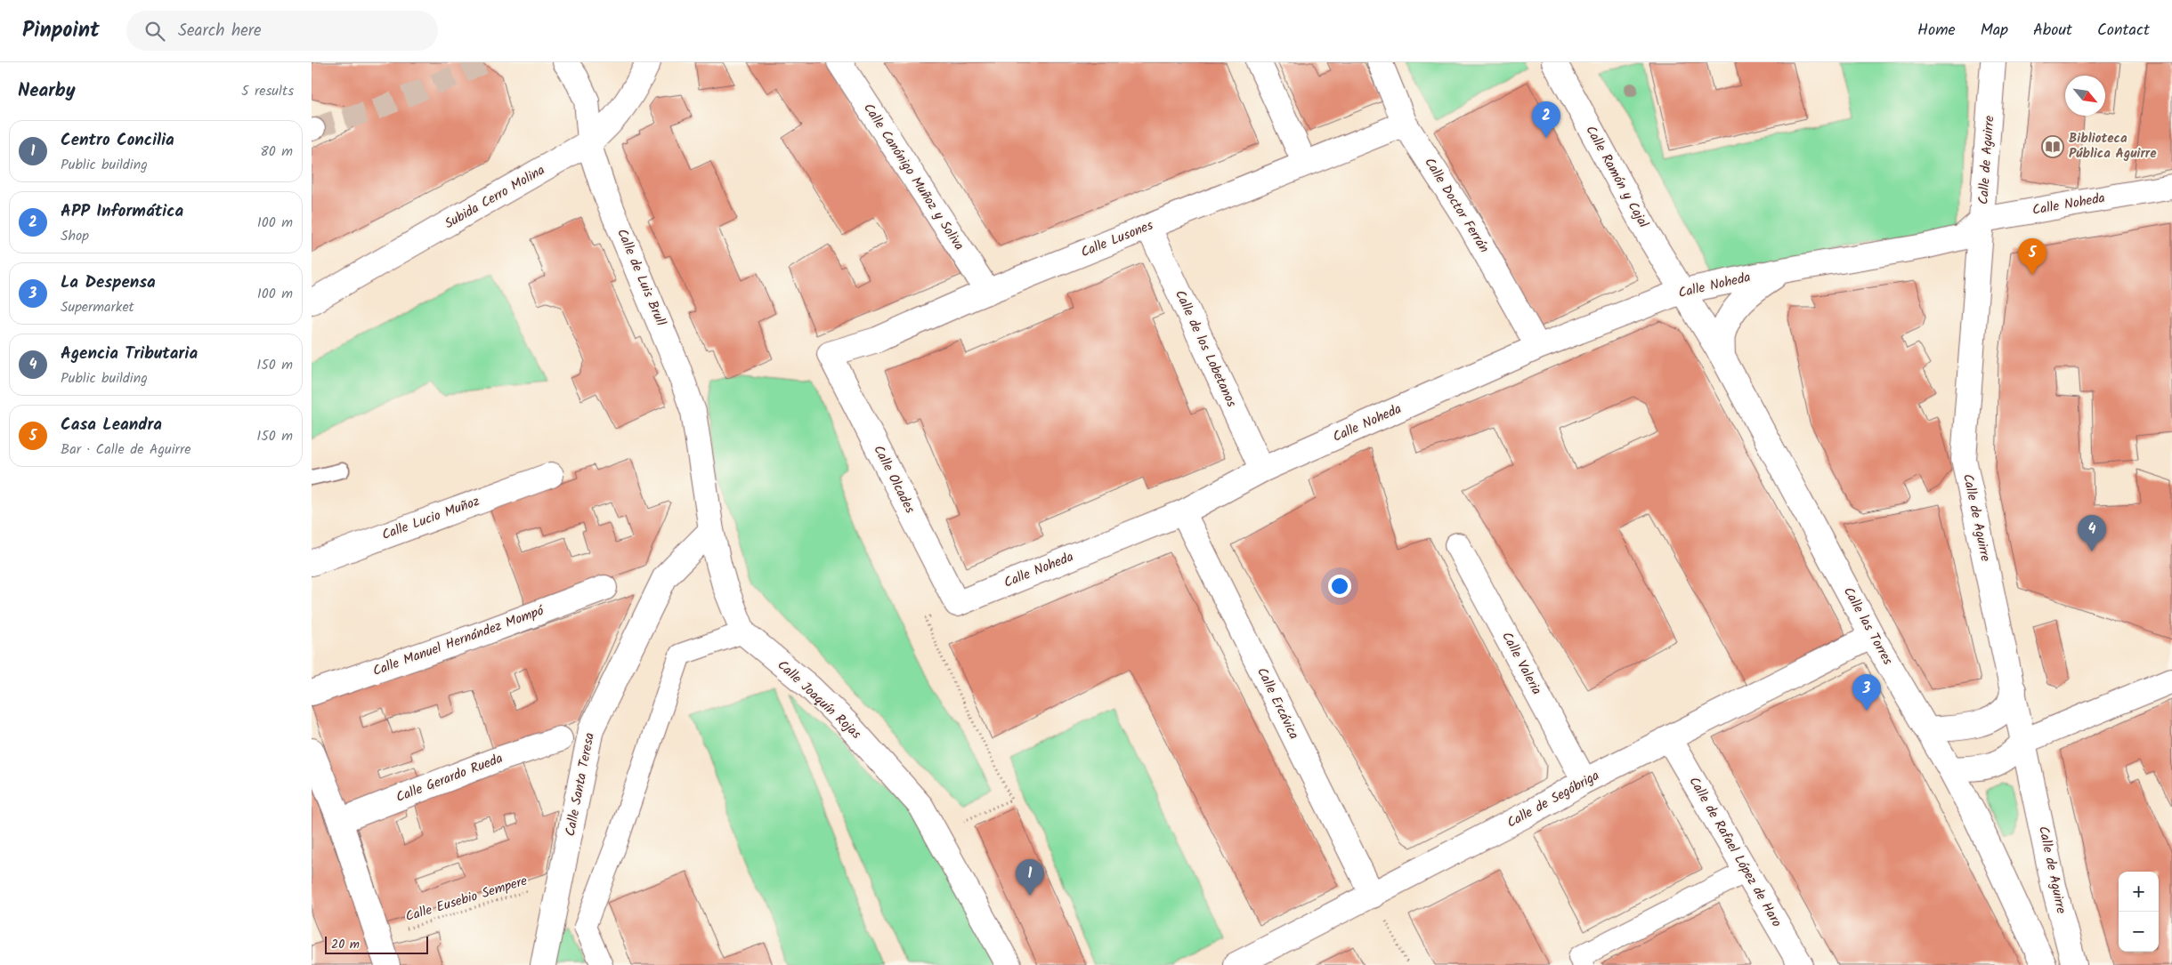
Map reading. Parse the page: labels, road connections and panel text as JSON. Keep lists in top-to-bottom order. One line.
{"streets":{"street":["Calle de Aguirre","Calle Canónigo Muñoz y Soliva","Calle Ramón y Cajal","Subida Cerro Molina","Calle Noheda","Calle Doctor Ferrán","Calle Lusones","Calle de Luis Brull","Calle de los Lobetanos","Calle Olcades","Calle Lucio Muñoz","Calle las Torres","Calle Manuel Hernández Mompó","Calle Valeria","Calle Joaquín Rojas","Calle Ercávica","Calle Gerardo Rueda","Calle Santa Teresa","Calle de Segóbriga","Calle de Rafael López de Haro"],"path":["Calle Eusebio Sempere"]},"crossings":[["Calle de Aguirre","Calle Noheda"],["Calle Canónigo Muñoz y Soliva","Calle Lusones"],["Calle Ramón y Cajal","Calle Noheda"],["Calle Ramón y Cajal","Calle las Torres"],["Subida Cerro Molina","Calle de Luis Brull"],["Calle Noheda","Calle Doctor Ferrán"],["Calle Noheda","Calle de los Lobetanos"],["Calle Noheda","Calle Olcades"],["Calle Noheda","Calle las Torres"],["Calle Noheda","Calle Ercávica"],["Calle Doctor Ferrán","Calle Lusones"],["Calle Lusones","Calle de los Lobetanos"],["Calle Lusones","Calle Olcades"],["Calle de Luis Brull","Calle Joaquín Rojas"],["Calle las Torres","Calle de Segóbriga"],["Calle Valeria","Calle de Segóbriga"],["Calle Joaquín Rojas","Calle Santa Teresa"],["Calle Ercávica","Calle de Segóbriga"],["Calle Santa Teresa","Calle Eusebio Sempere"],["Calle de Segóbriga","Calle de Rafael López de Haro"]],"places":{"library":["Biblioteca Pública Aguirre"]},"scale_bar":"20 m","north":"bottom right","page":{"header":"Pinpoint","search":"Search here","nav":["Home","Map","About","Contact"],"heading":["Nearby","5 results"],"pins":["2","5","4","3","1"],"list":[{"mark":"1","name":"Centro Concilia","note":"Public building","value":"80 m"},{"mark":"2","name":"APP Informática","note":"Shop","value":"100 m"},{"mark":"3","name":"La Despensa","note":"Supermarket","value":"100 m"},{"mark":"4","name":"Agencia Tributaria","note":"Public building","value":"150 m"},{"mark":"5","name":"Casa Leandra","note":"Bar · Calle de Aguirre","value":"150 m"}],"map_buttons":["+","−"],"scale":"20 m"}}
